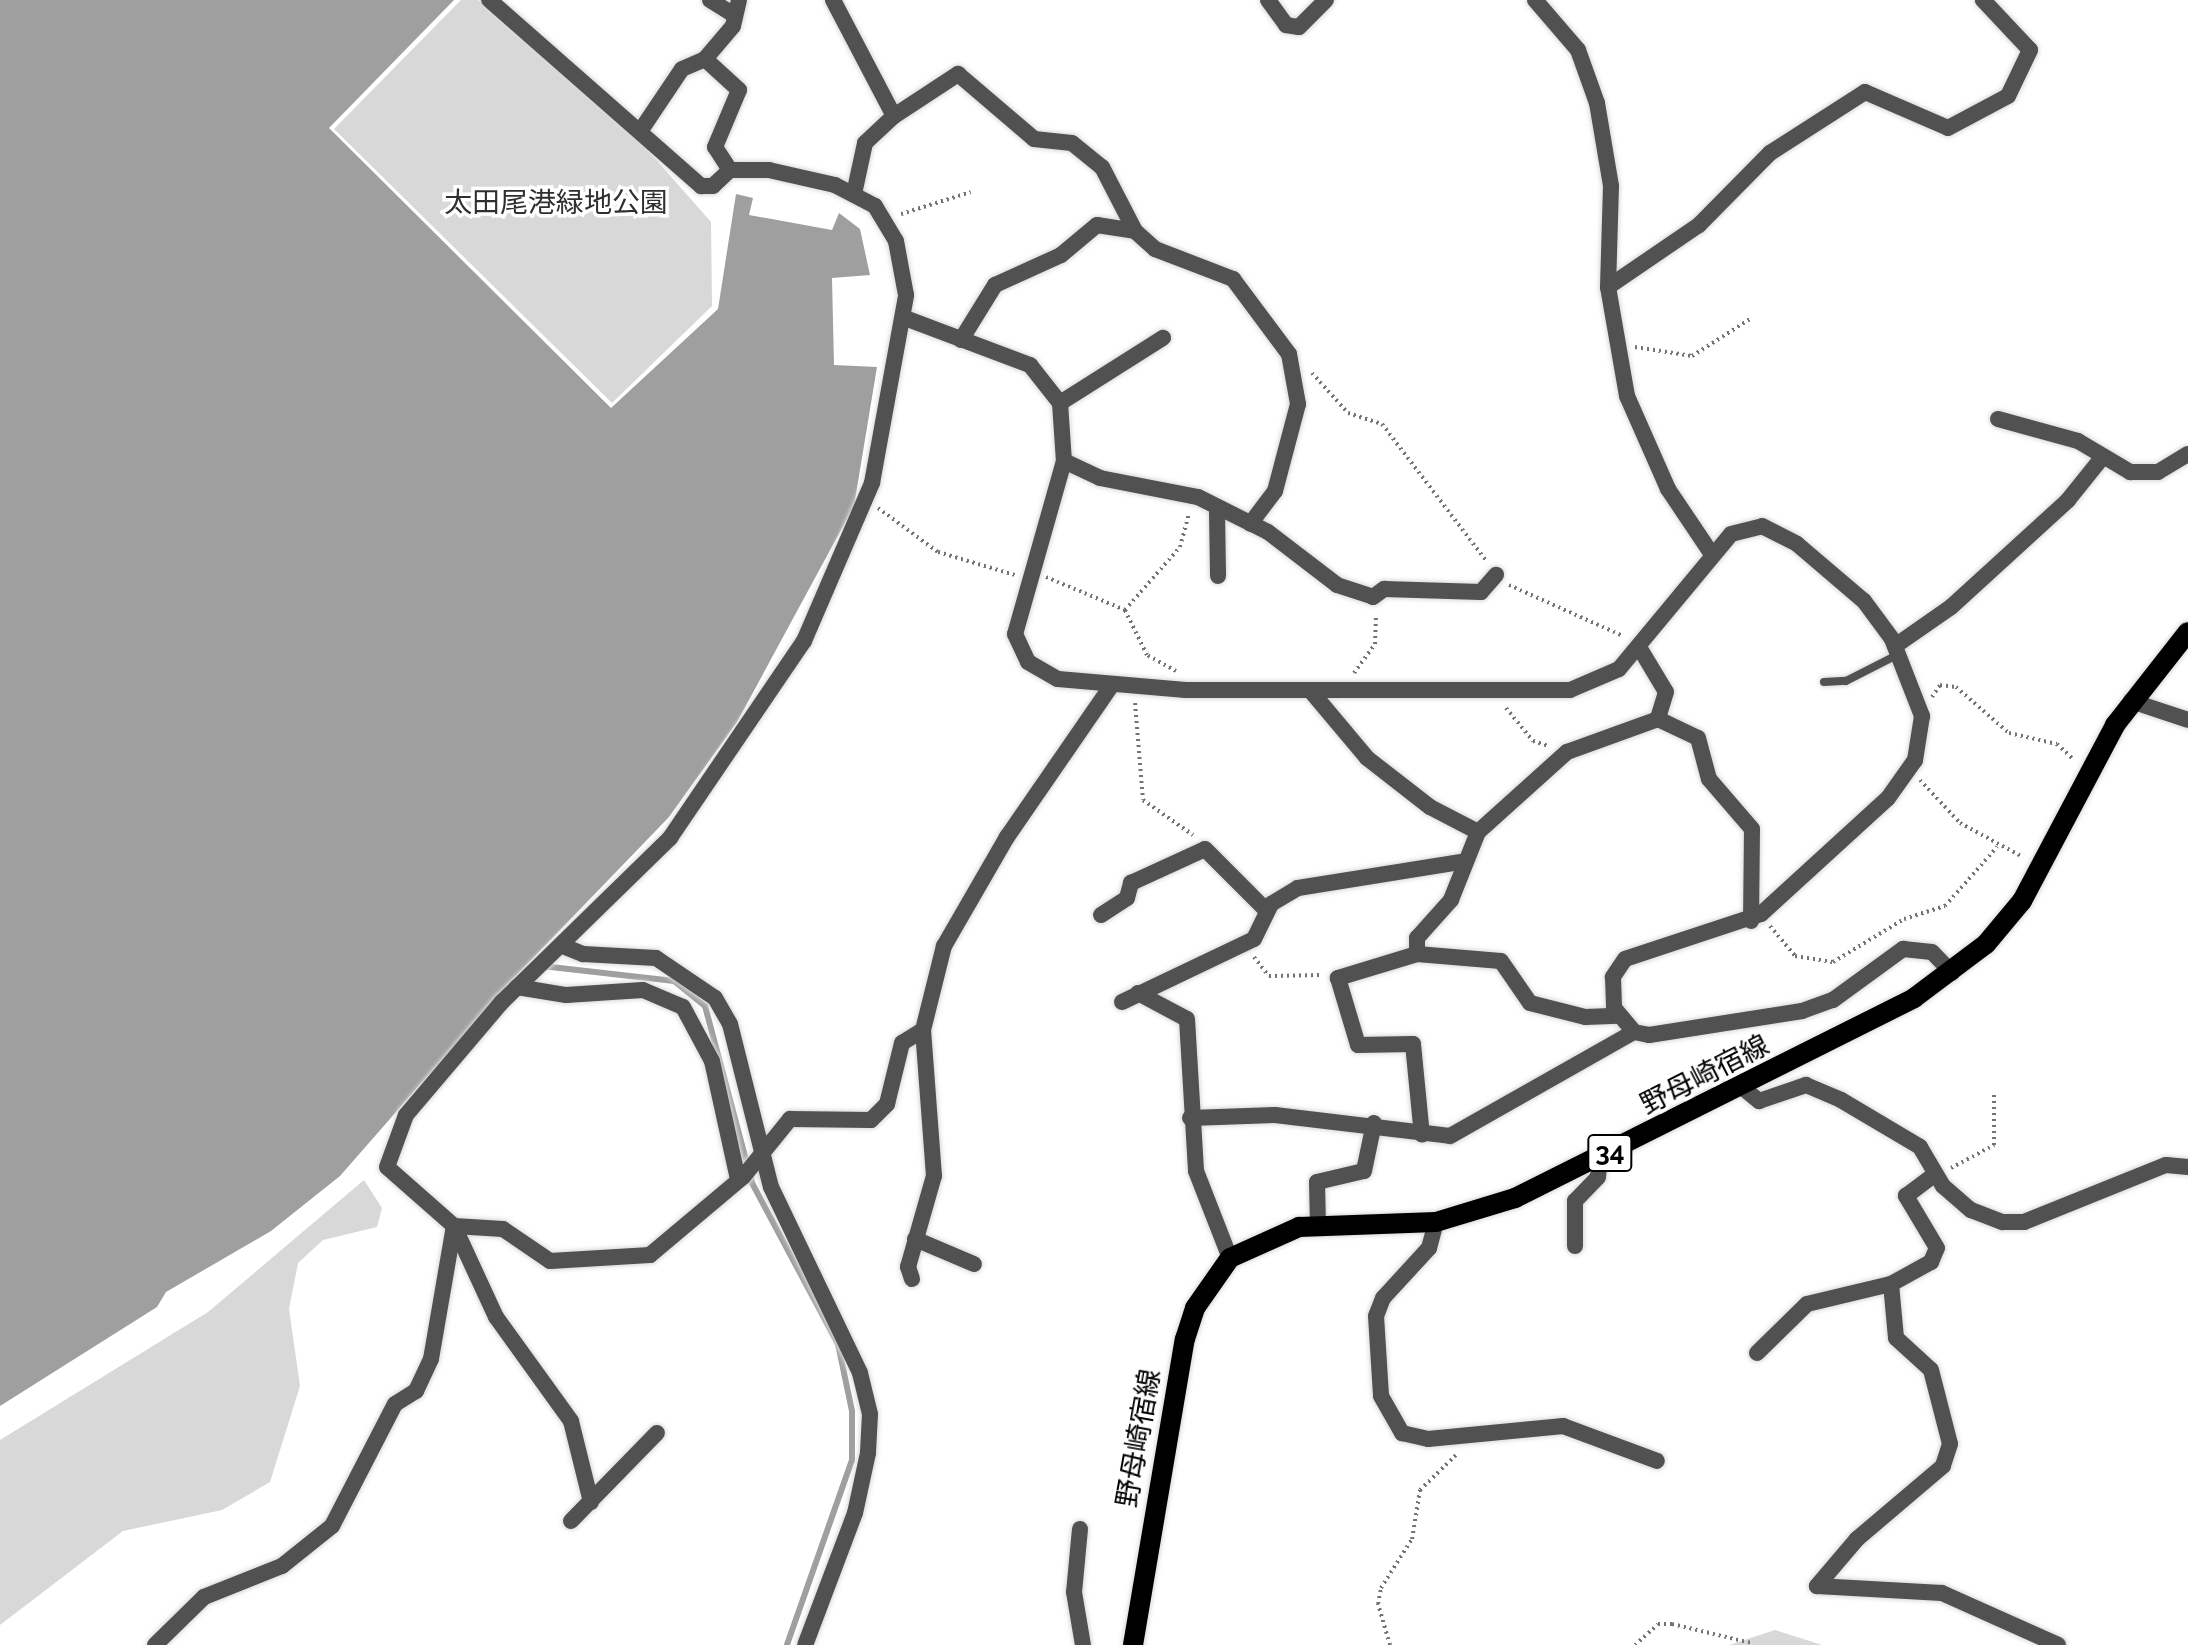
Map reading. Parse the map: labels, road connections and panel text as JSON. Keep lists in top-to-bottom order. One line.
{"streets":{"main road":["野母崎宿線","34"]},"parks":["太田尾港緑地公園"]}
